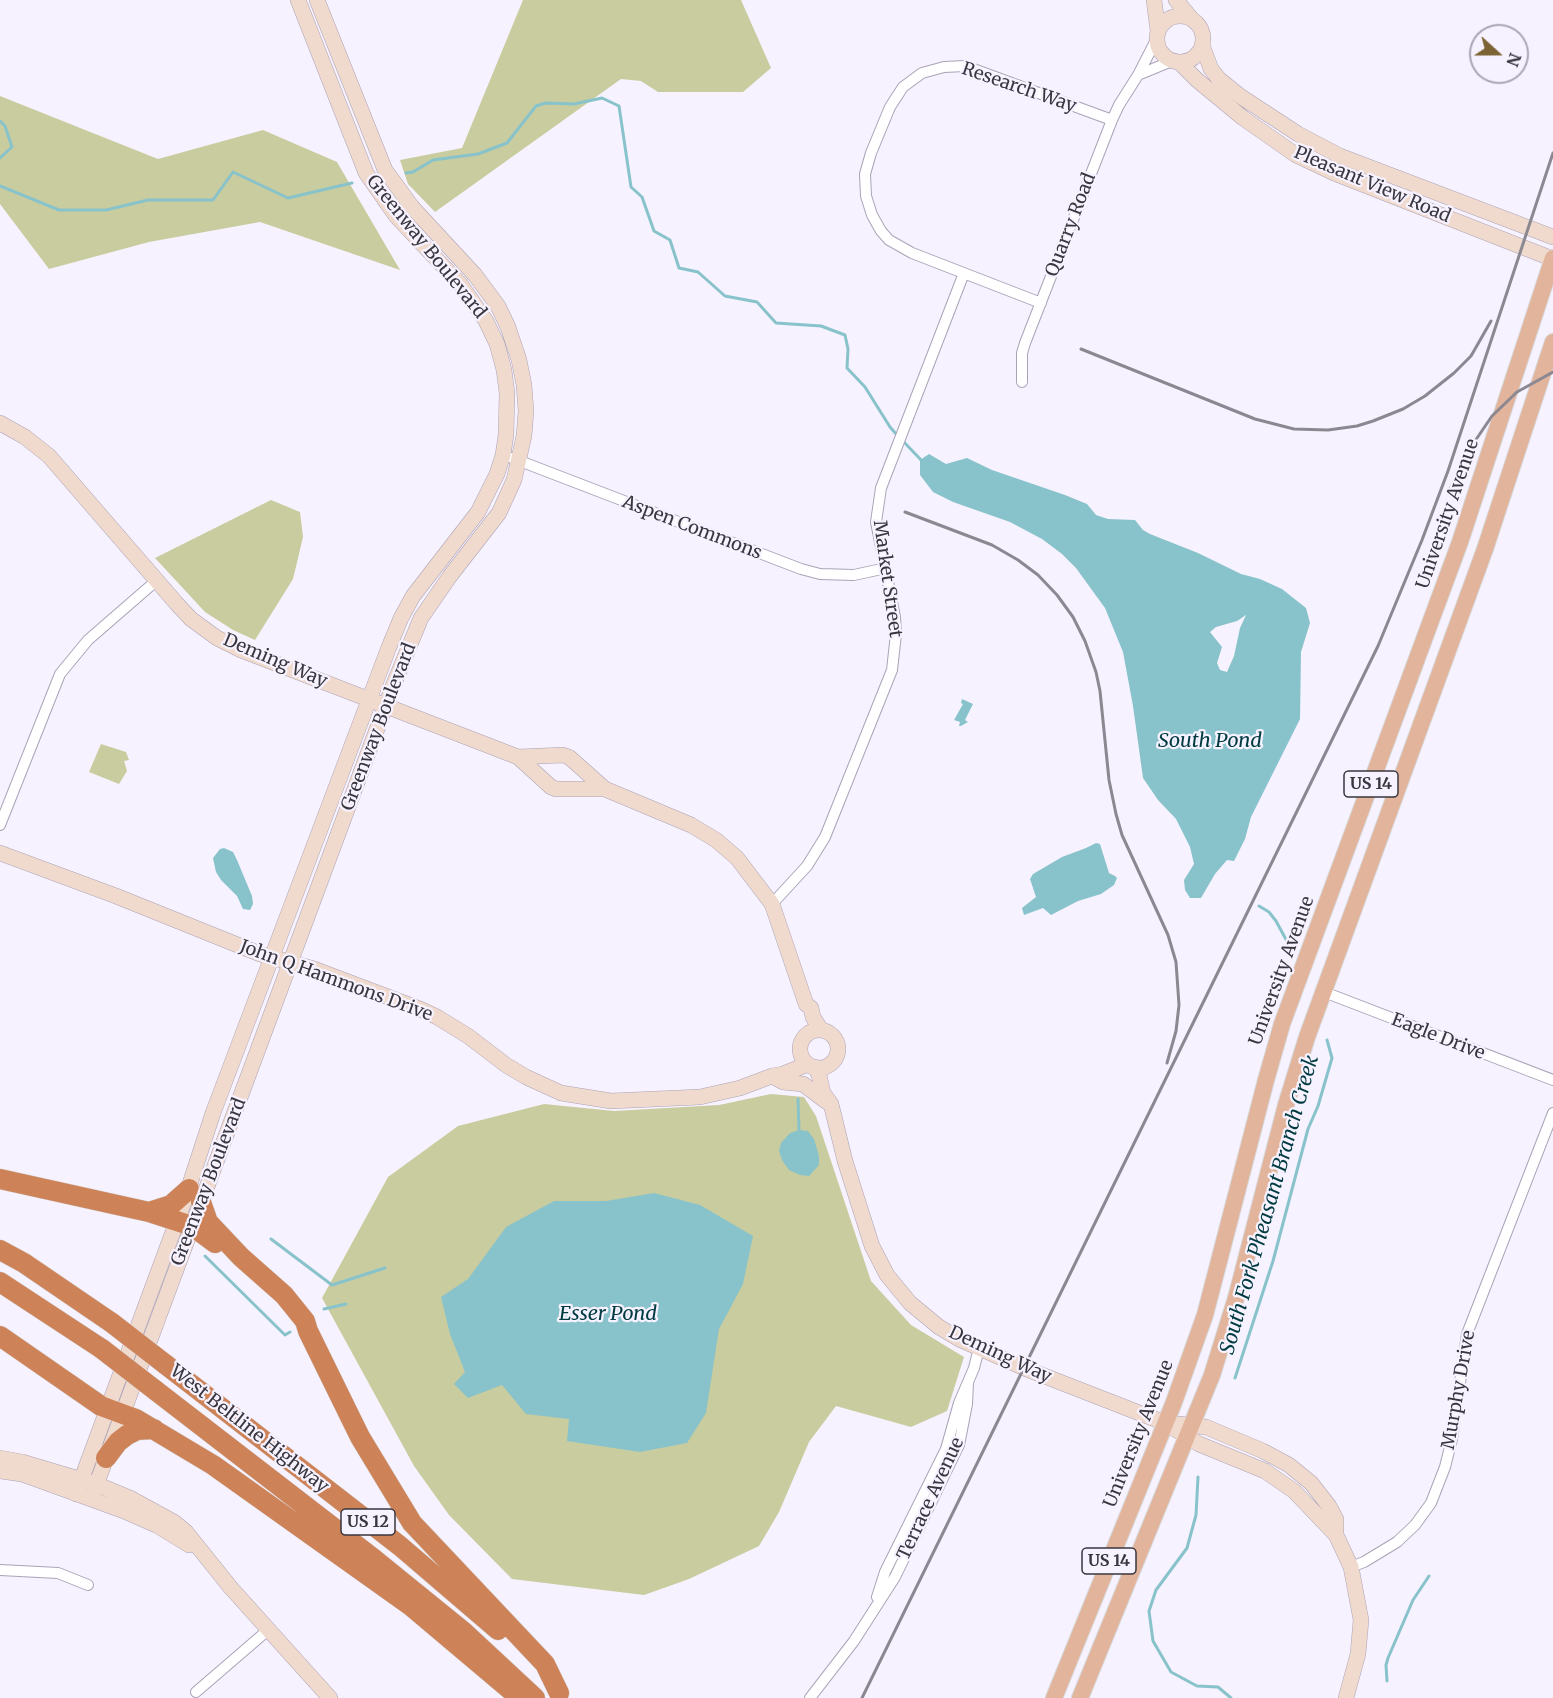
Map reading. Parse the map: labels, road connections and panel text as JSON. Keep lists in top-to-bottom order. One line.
{"streets":{"highway":["West Beltline Highway","US 12"],"main road":["University Avenue","US 14"],"street":["Research Way","Pleasant View Road","Quarry Road","Greenway Boulevard","Aspen Commons","Market Street","Deming Way","John Q Hammons Drive","Eagle Drive","Murphy Drive","Terrace Avenue"]},"crossings":[["Research Way","Quarry Road"],["Research Way","Market Street"],["Pleasant View Road","Quarry Road"],["Pleasant View Road","University Avenue"],["Greenway Boulevard","Aspen Commons"],["Greenway Boulevard","Deming Way"],["Greenway Boulevard","John Q Hammons Drive"],["University Avenue","Deming Way"],["Aspen Commons","Market Street"],["Market Street","Deming Way"],["Deming Way","US 14"],["Deming Way","John Q Hammons Drive"],["Deming Way","Murphy Drive"],["Deming Way","Terrace Avenue"],["US 14","Eagle Drive"]],"water":["South Pond","South Fork Pheasant Branch Creek","Esser Pond"],"north":"right"}
